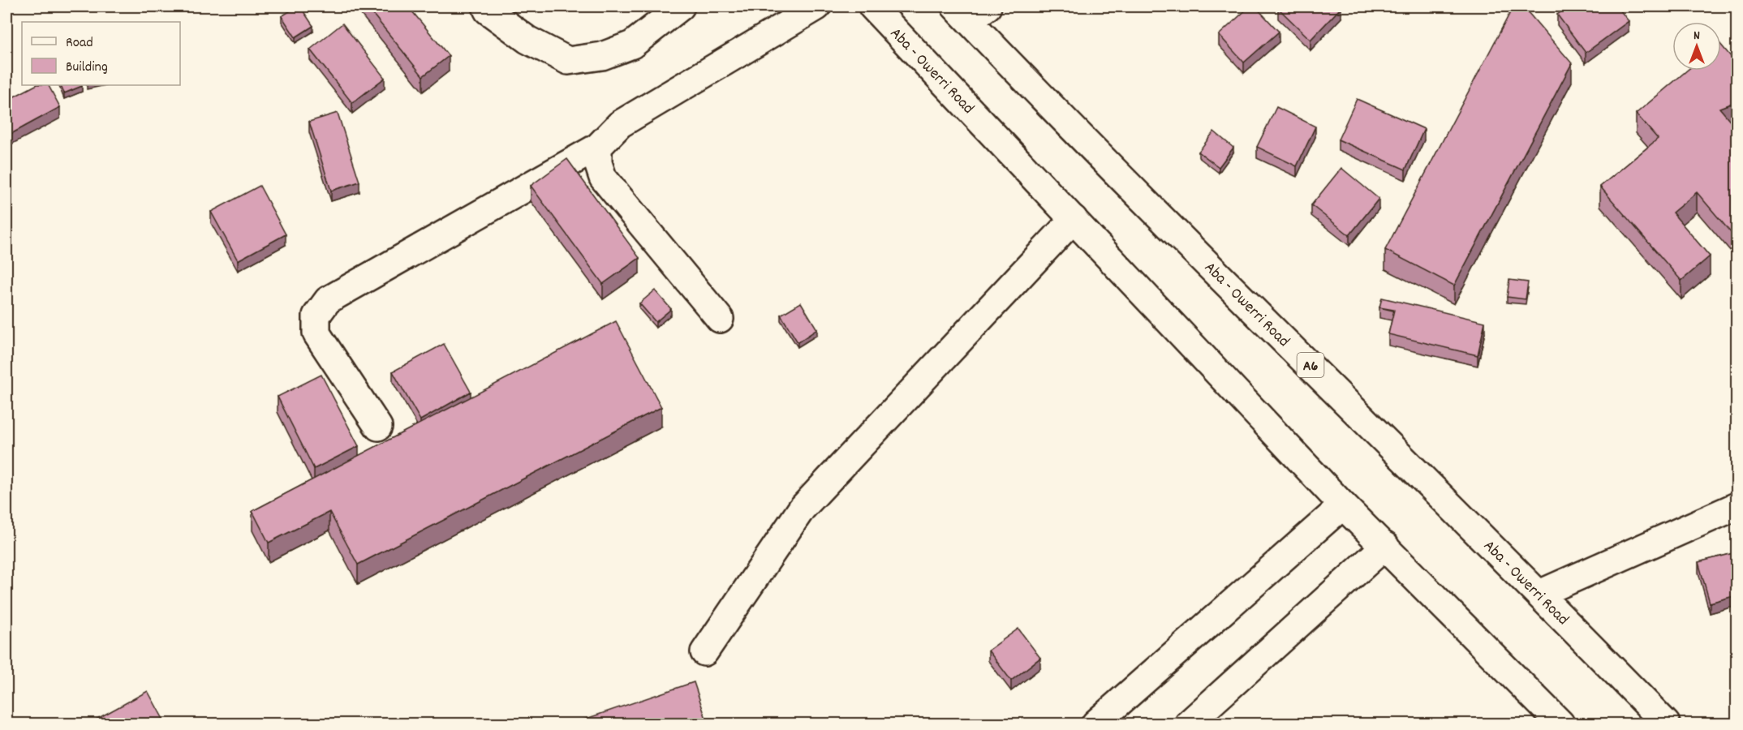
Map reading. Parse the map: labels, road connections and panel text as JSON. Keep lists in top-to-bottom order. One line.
{"streets":{"main road":["Aba - Owerri Road","A6"]},"legend":["Road","Building"],"north":"top"}
